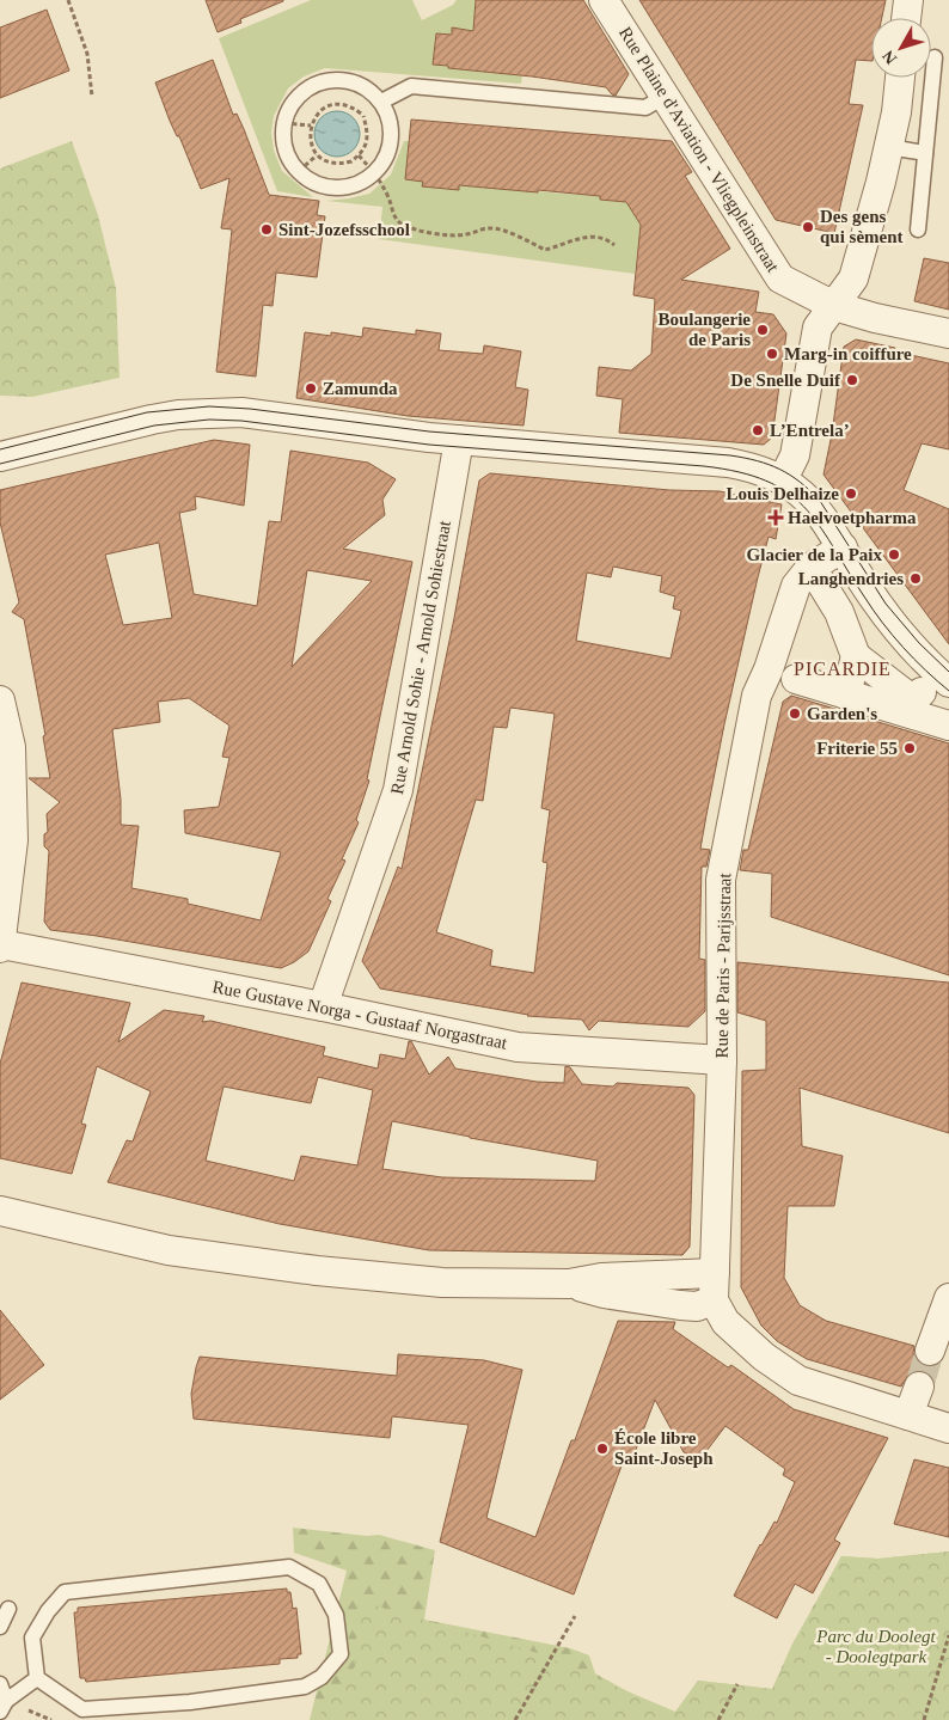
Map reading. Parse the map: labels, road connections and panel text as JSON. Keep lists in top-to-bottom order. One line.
{"streets":{"street":["Rue Plaine d'Aviation - Vliegpleinstraat","Rue Arnold Sohie - Arnold Sohiestraat","Rue de Paris - Parijsstraat","Rue Gustave Norga - Gustaaf Norgastraat"]},"crossings":[["Rue Arnold Sohie - Arnold Sohiestraat","Rue Gustave Norga - Gustaaf Norgastraat"],["Rue de Paris - Parijsstraat","Rue Gustave Norga - Gustaaf Norgastraat"]],"districts":["PICARDIE"],"parks":["Parc du Doolegt - Doolegtpark"],"places":{"other":["Des gens qui sèment","Sint-Jozefsschool","Boulangerie de Paris","Marg-in coiffure","De Snelle Duif","Zamunda","L’Entrela’","Louis Delhaize","Glacier de la Paix","Langhendries","Garden's","Friterie 55","École libre Saint-Joseph"],"health":["Haelvoetpharma"]},"north":"bottom left"}
